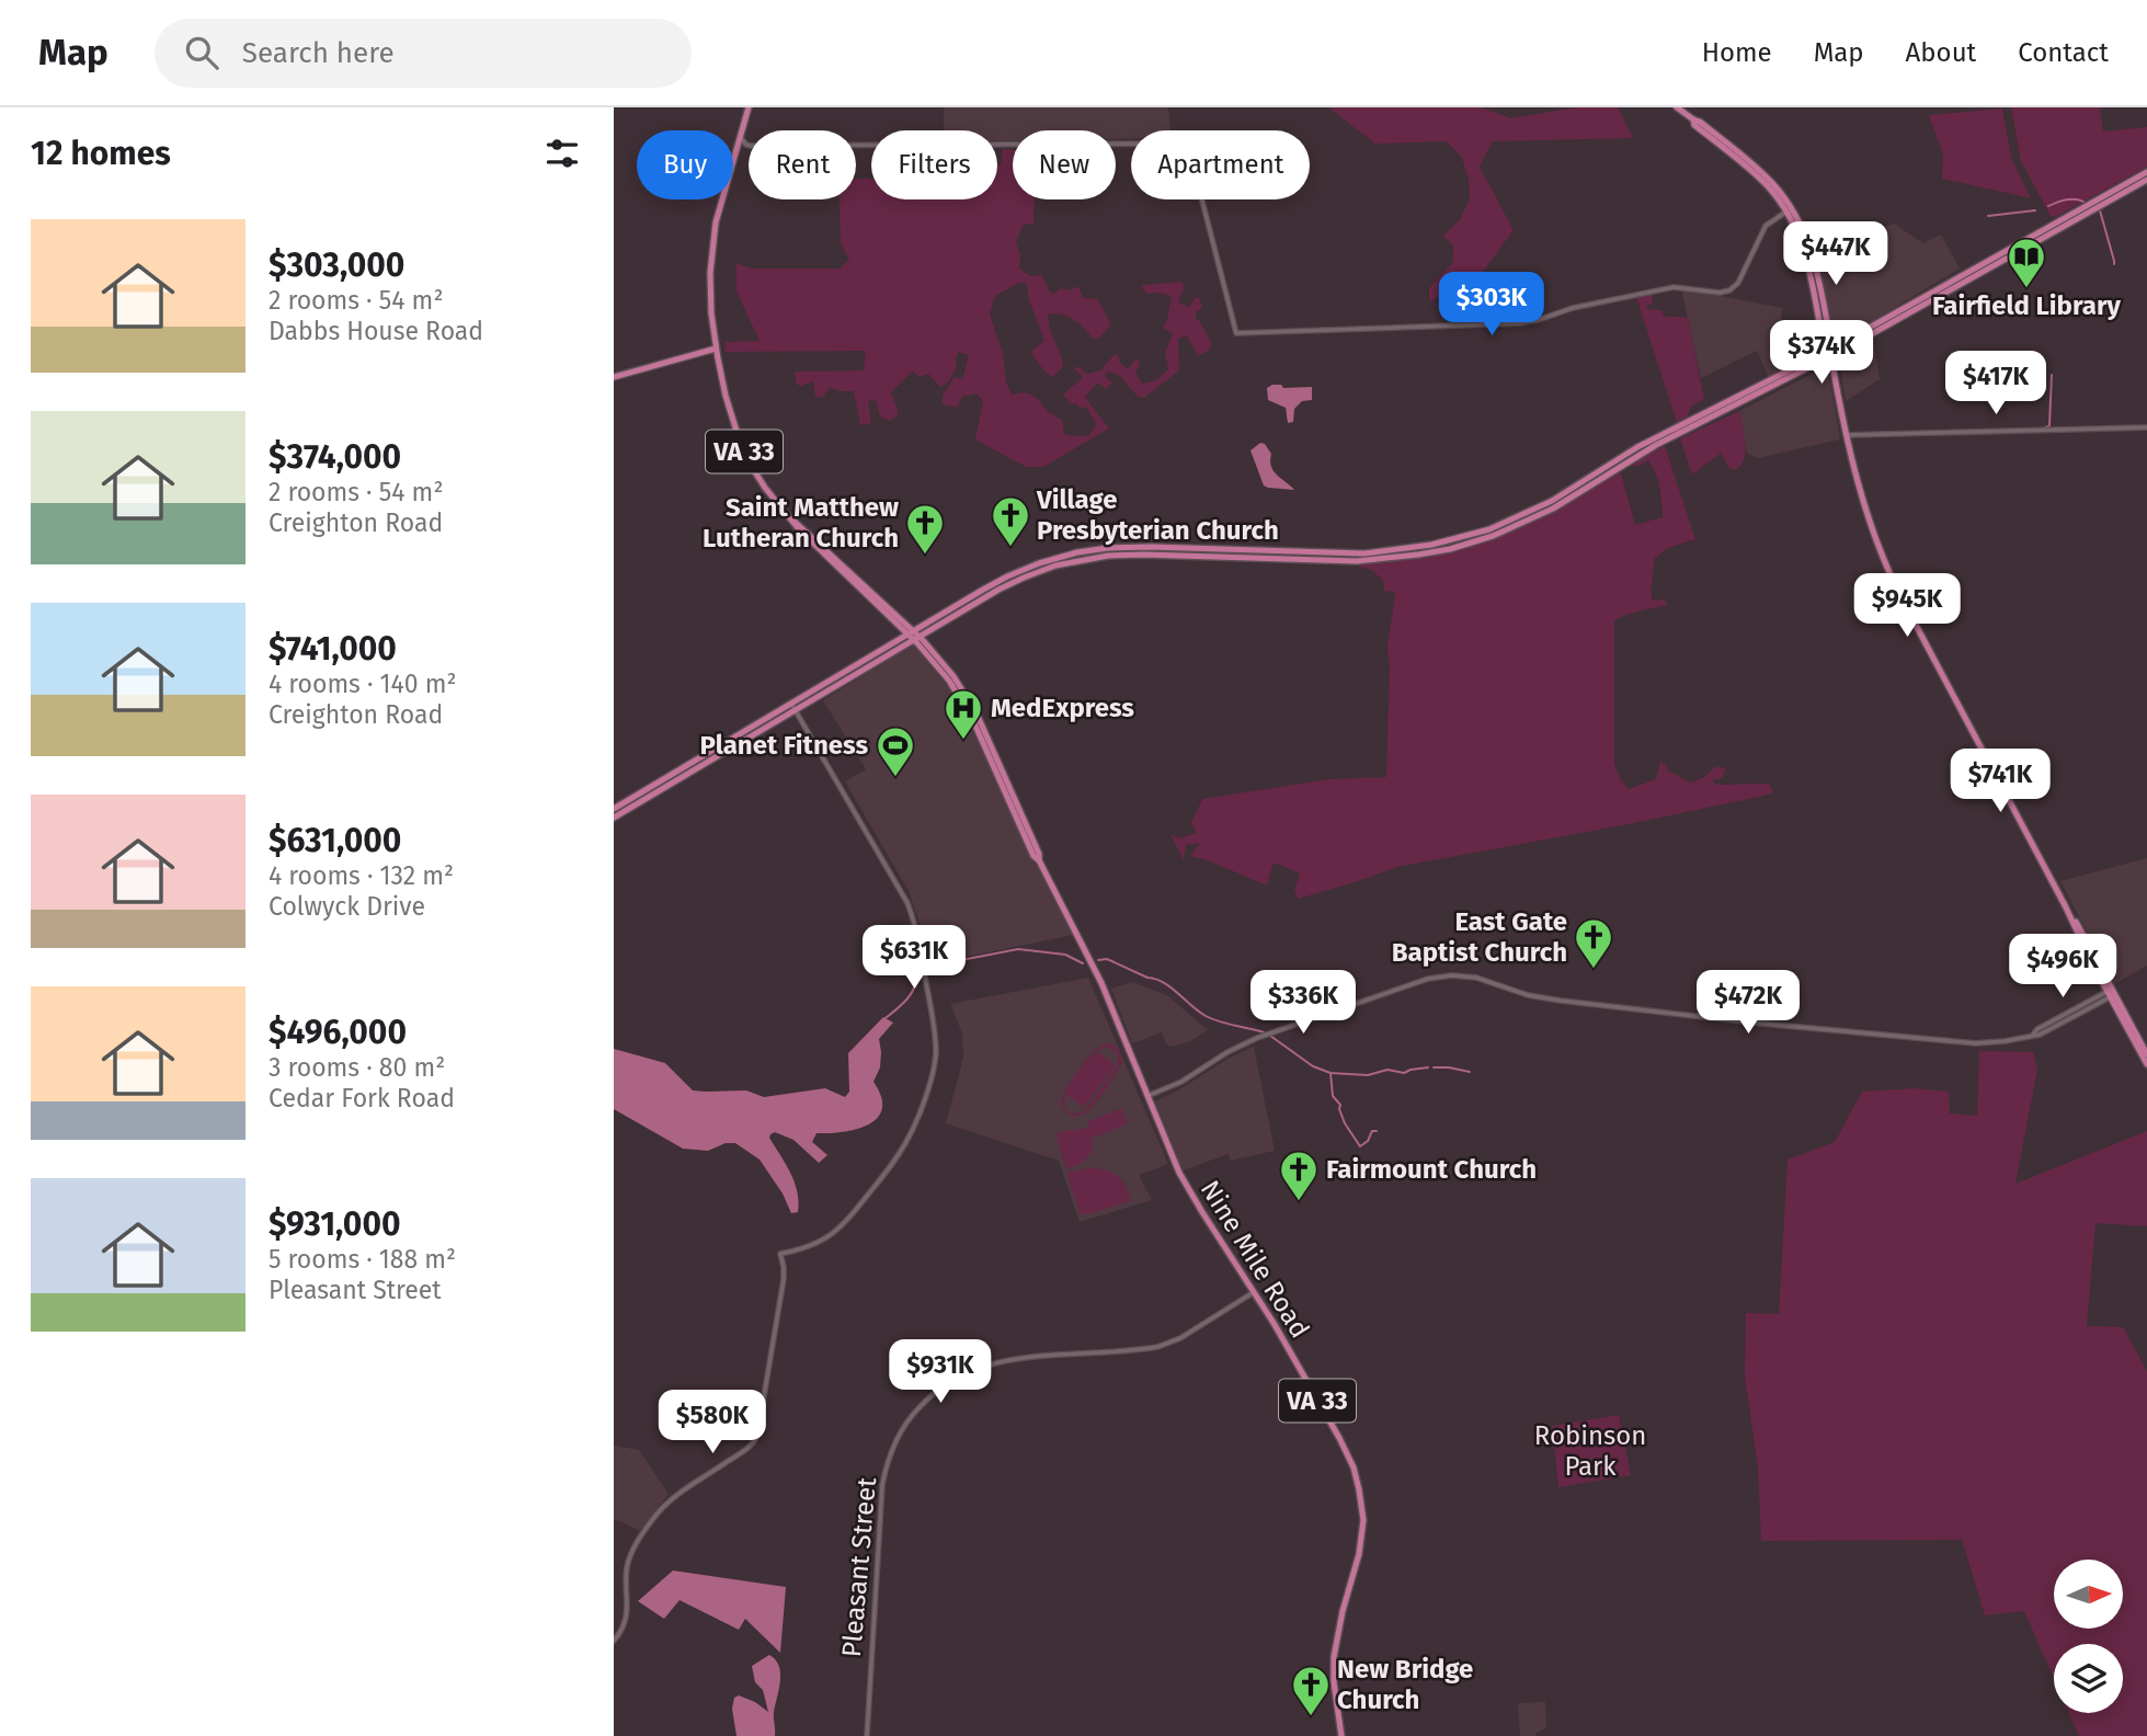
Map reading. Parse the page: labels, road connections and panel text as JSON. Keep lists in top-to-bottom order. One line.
{"streets":{"main road":["VA 33","Nine Mile Road"],"street":["Pleasant Street"]},"crossings":[["Nine Mile Road","Pleasant Street"]],"parks":["Robinson Park"],"places":{"library":["Fairfield Library"],"church":["Village Presbyterian Church","Saint Matthew Lutheran Church","East Gate Baptist Church","Fairmount Church","New Bridge Church"],"hospital":["MedExpress"],"sports":["Planet Fitness"]},"north":"right","page":{"header":"Map","search":"Search here","nav":["Home","Map","About","Contact"],"heading":"12 homes","chip":["Buy","Rent","Filters","New","Apartment"],"list":[{"name":"$303,000","note":"2 rooms · 54 m² · Dabbs House Road"},{"name":"$374,000","note":"2 rooms · 54 m² · Creighton Road"},{"name":"$741,000","note":"4 rooms · 140 m² · Creighton Road"},{"name":"$631,000","note":"4 rooms · 132 m² · Colwyck Drive"},{"name":"$496,000","note":"3 rooms · 80 m² · Cedar Fork Road"},{"name":"$931,000","note":"5 rooms · 188 m² · Pleasant Street"}],"price":["$447K","$303K","$374K","$417K","$945K","$741K","$631K","$496K","$336K","$472K","$931K","$580K"]}}
